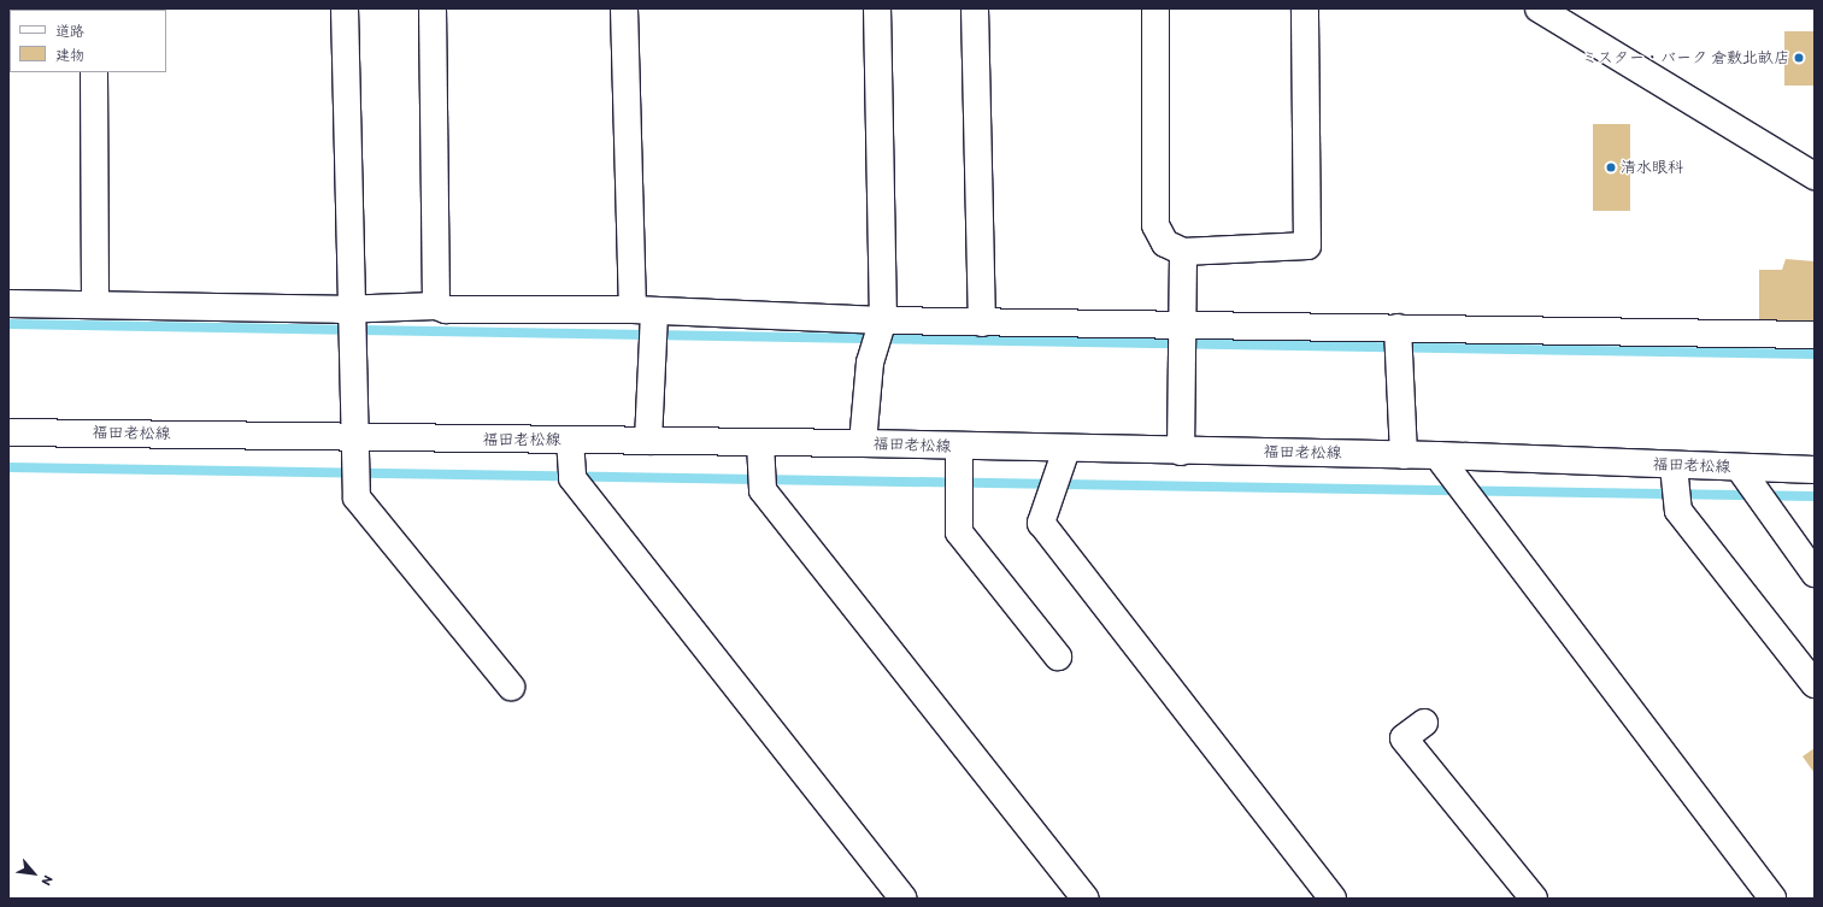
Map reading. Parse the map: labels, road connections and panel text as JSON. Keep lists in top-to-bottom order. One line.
{"streets":{"street":["福田老松線"]},"places":["ミスター・バーク 倉敷北畝店","清水眼科"],"legend":["道路","建物"],"north":"bottom right"}
